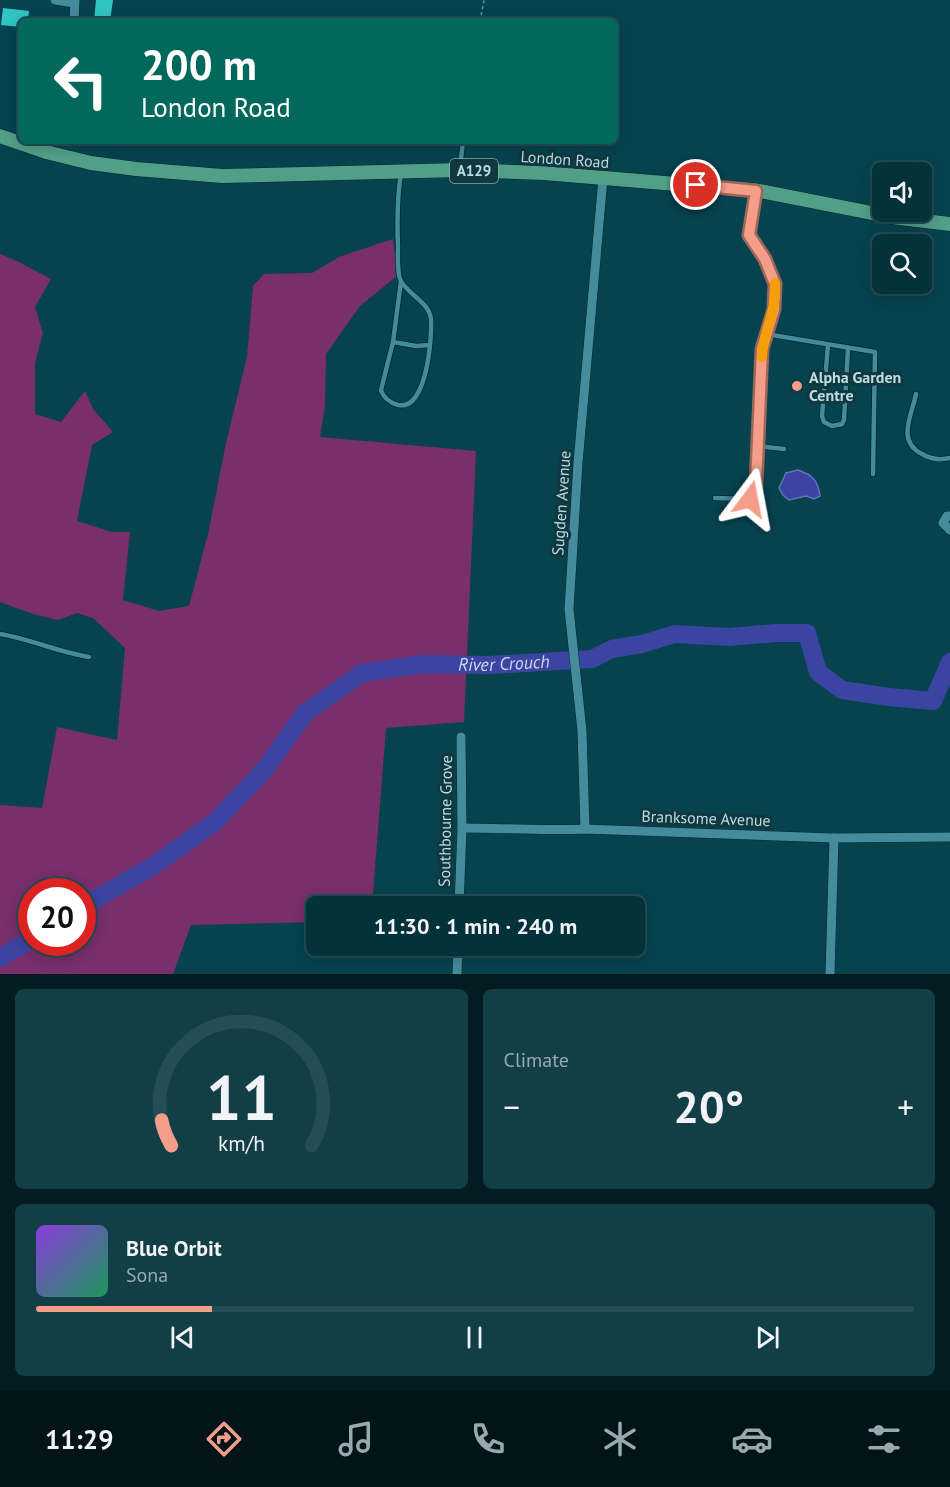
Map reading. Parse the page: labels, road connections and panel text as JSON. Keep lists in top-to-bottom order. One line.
{"streets":{"main road":["London Road","A129"],"street":["Sugden Avenue","Branksome Avenue","Southbourne Grove"]},"crossings":[["London Road","Sugden Avenue"],["Sugden Avenue","Branksome Avenue"],["Branksome Avenue","Southbourne Grove"]],"water":["River Crouch"],"places":["Alpha Garden Centre"],"page":{"turn":["200 m","London Road"],"limit":"20","trip":"11:30 · 1 min · 240 m","tile":"Climate","heat":["−","20°","+"],"song":["Blue Orbit","Sona"],"tabs":"11:29","gauge":["11","km/h"]}}
